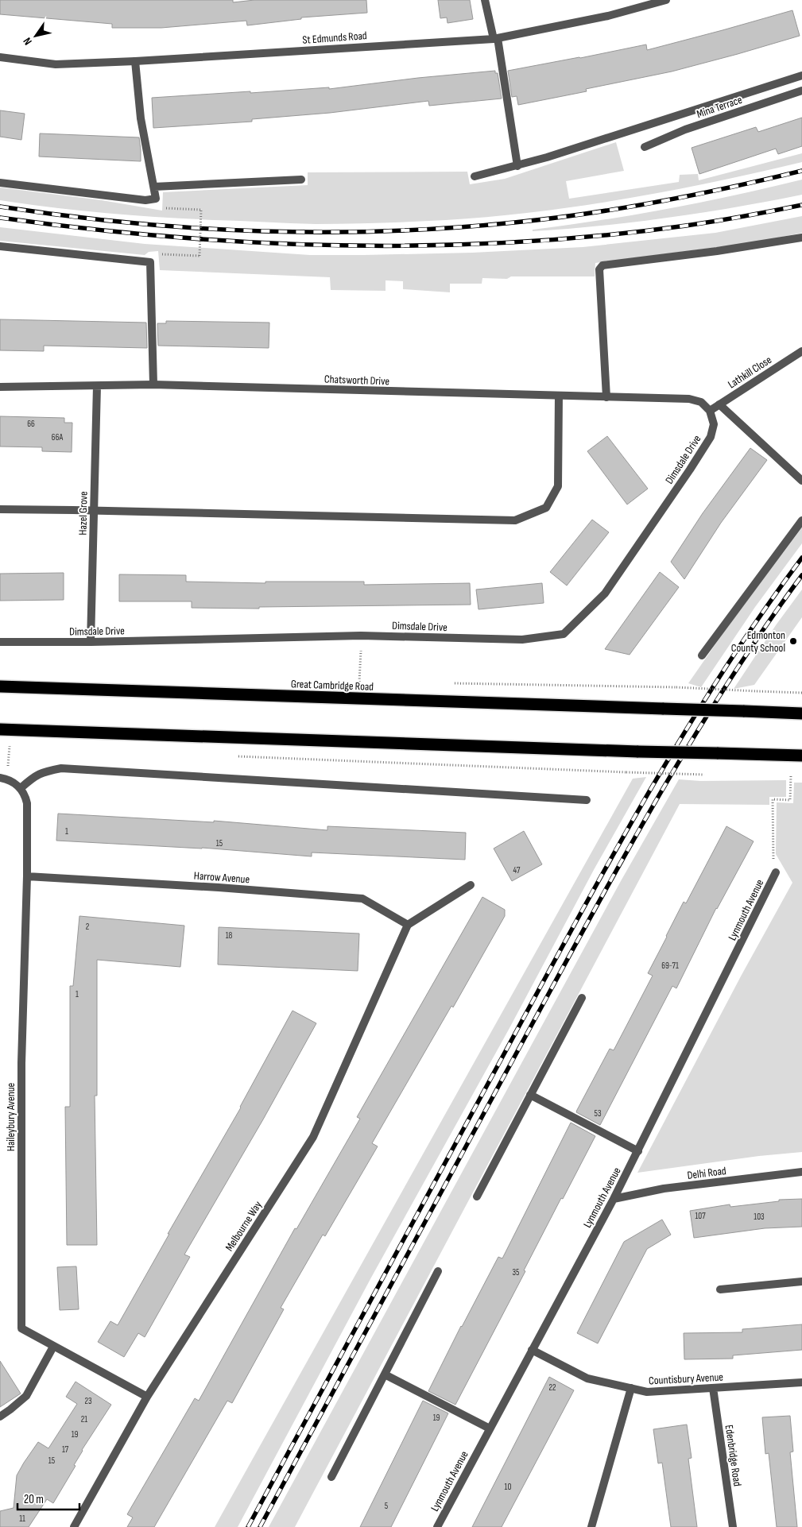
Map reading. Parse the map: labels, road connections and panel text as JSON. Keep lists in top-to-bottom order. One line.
{"streets":{"highway":["Great Cambridge Road"],"street":["St Edmunds Road","Mina Terrace","Lathkill Close","Chatsworth Drive","Dimsdale Drive","Hazel Grove","Harrow Avenue","Lynmouth Avenue","Haileybury Avenue","Delhi Road","Melbourne Way","Countisbury Avenue","Edenbridge Road"]},"crossings":[["Lathkill Close","Chatsworth Drive"],["Lathkill Close","Dimsdale Drive"],["Chatsworth Drive","Dimsdale Drive"],["Chatsworth Drive","Hazel Grove"],["Dimsdale Drive","Hazel Grove"],["Harrow Avenue","Haileybury Avenue"],["Harrow Avenue","Melbourne Way"],["Lynmouth Avenue","Delhi Road"],["Lynmouth Avenue","Countisbury Avenue"],["Haileybury Avenue","Melbourne Way"],["Countisbury Avenue","Edenbridge Road"]],"places":["Edmonton County School"],"house_numbers":["66","66A","1","15","47","2","18","69-71","1","53","107","103","35","22","23","19","21","19","17","15","10","5","11"],"scale_bar":"20 m","north":"bottom left"}
